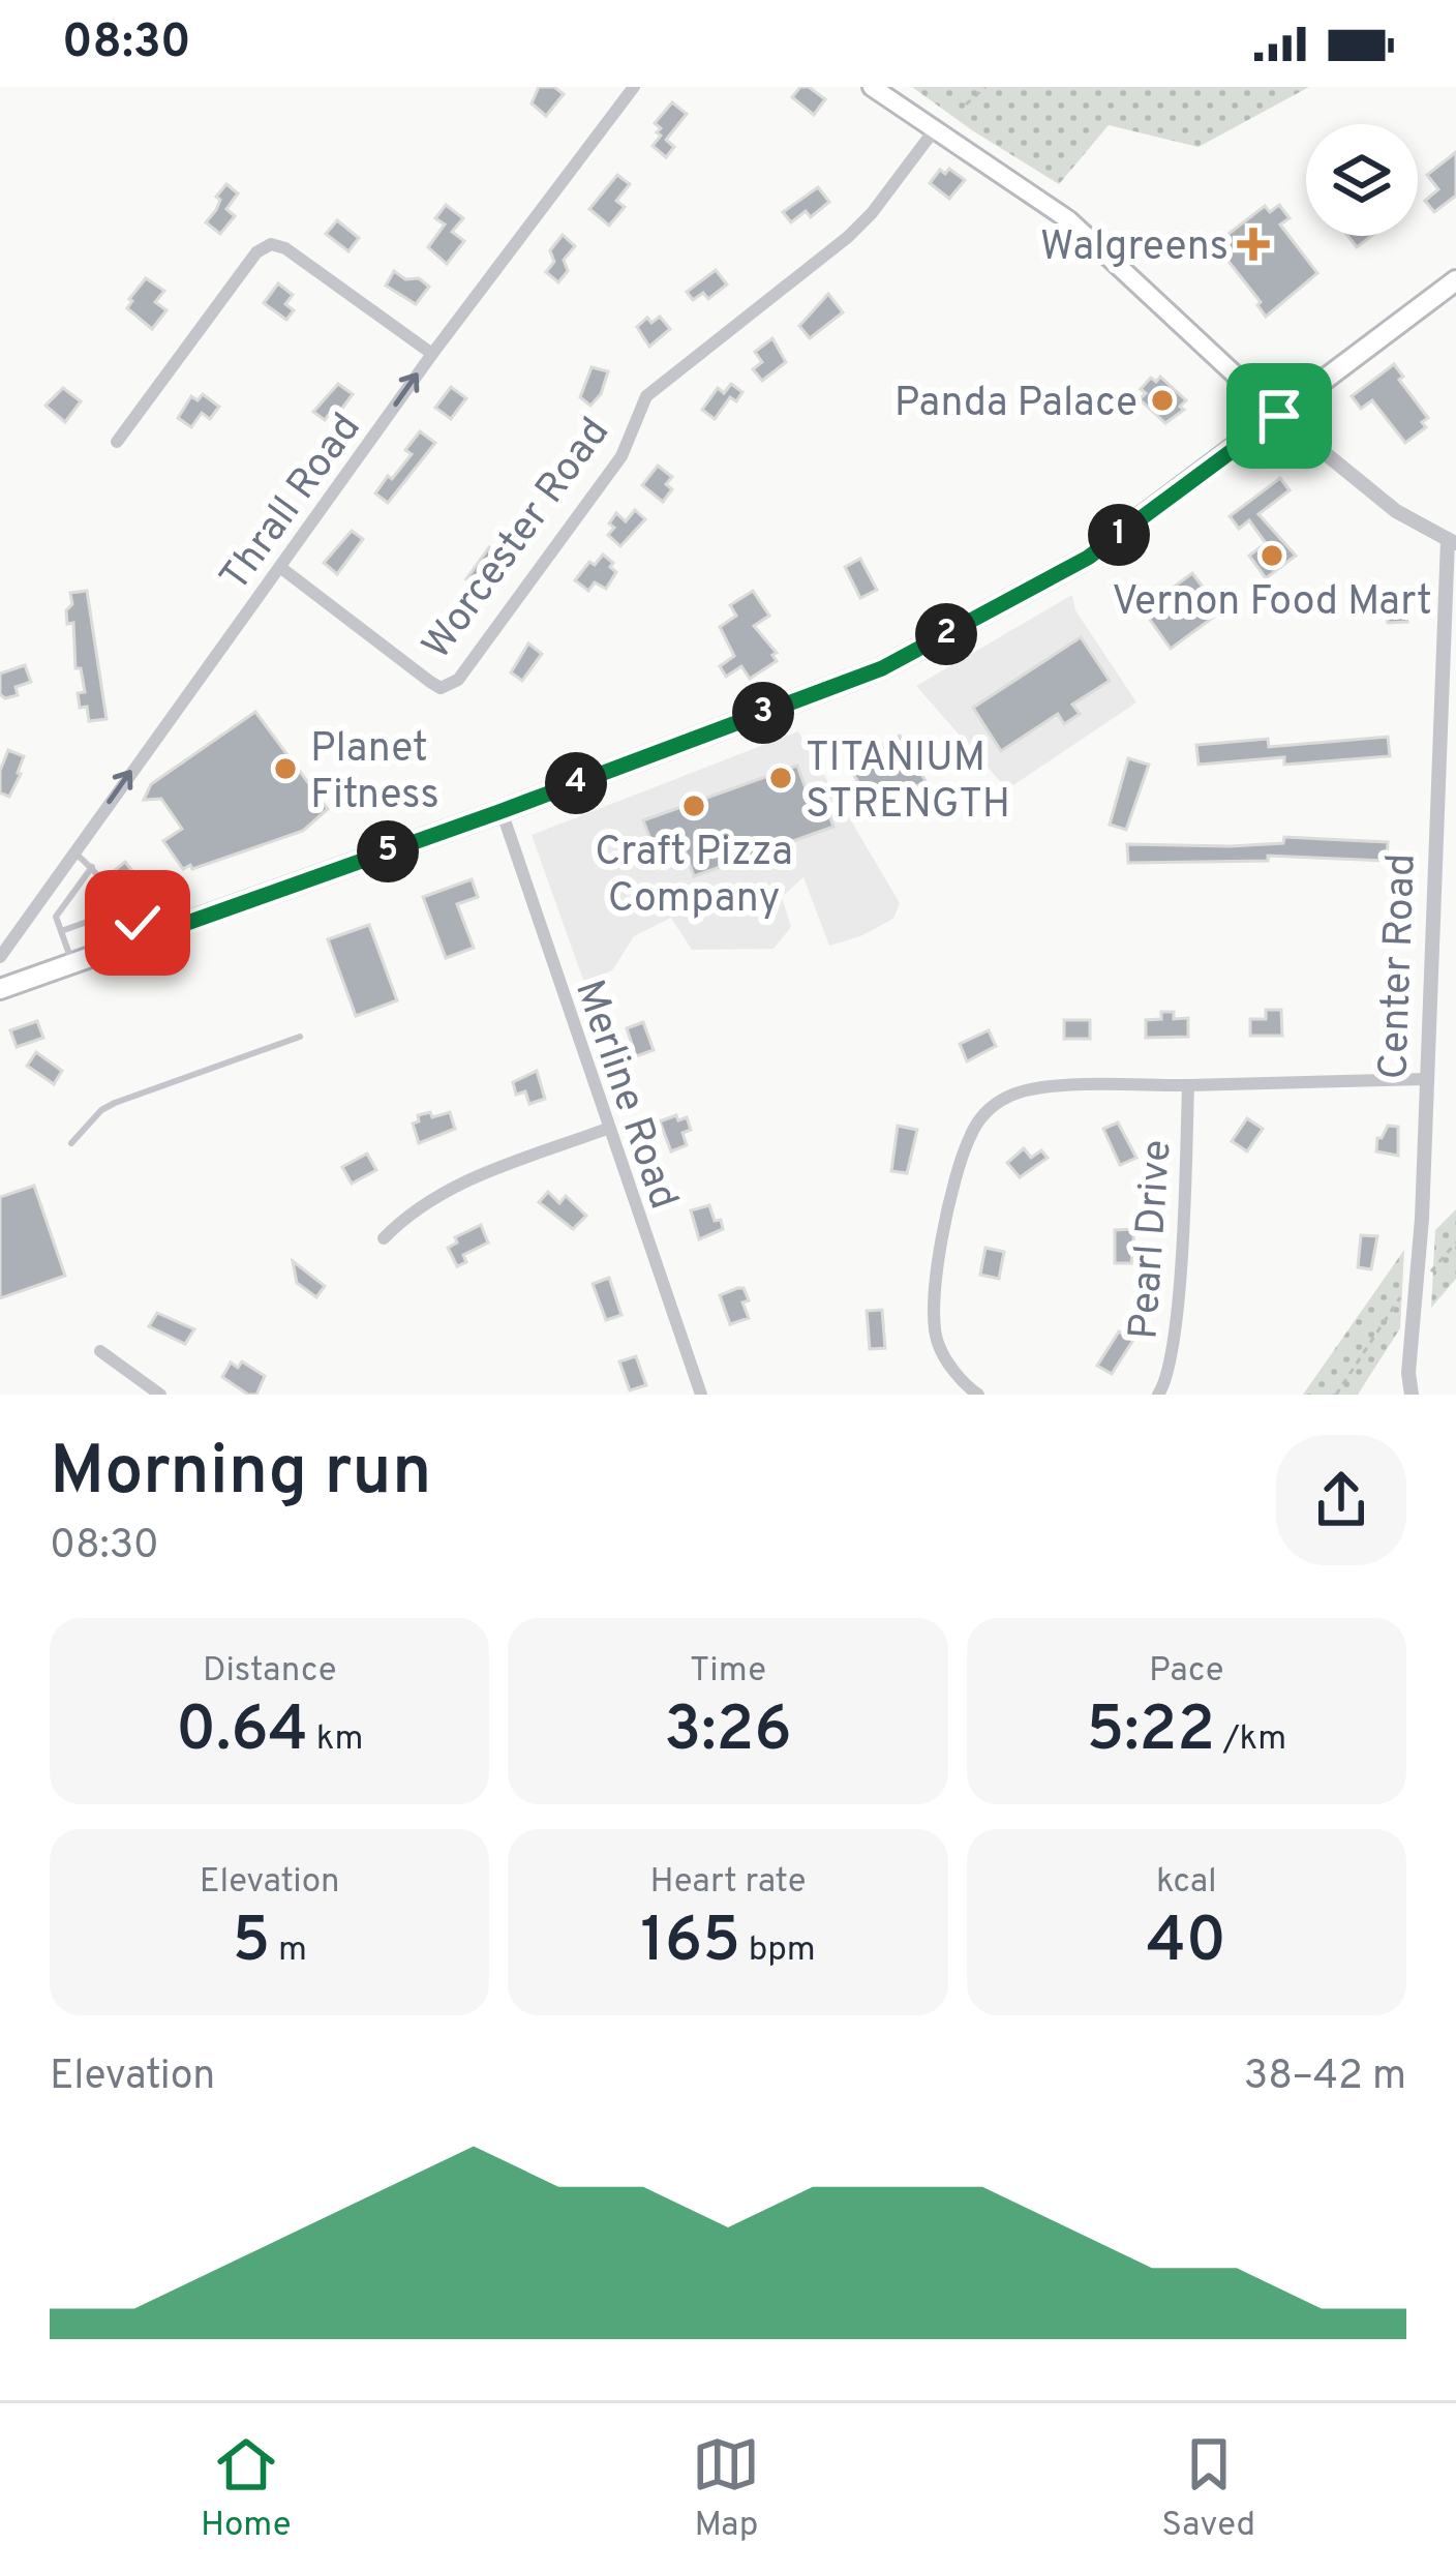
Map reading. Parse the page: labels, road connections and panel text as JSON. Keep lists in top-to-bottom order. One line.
{"streets":{"street":["Thrall Road","Worcester Road","Center Road","Merline Road","Pearl Drive"]},"crossings":[["Thrall Road","Worcester Road"],["Center Road","Pearl Drive"]],"one_way":["Thrall Road"],"places":{"health":["Walgreens"],"other":["Panda Palace","Vernon Food Mart","Planet Fitness","TITANIUM STRENGTH","Craft Pizza Company"]},"page":{"status":"08:30","pins":["1","2","3","4","5"],"heading":["Morning run","08:30"],"stats":[["Distance","0.64 km"],["Time","3:26"],["Pace","5:22 /km"],["Elevation","5 m"],["Heart rate","165 bpm"],["kcal","40"]],"chart":["Elevation","38–42 m"],"tabs":["Home","Map","Saved"]}}
